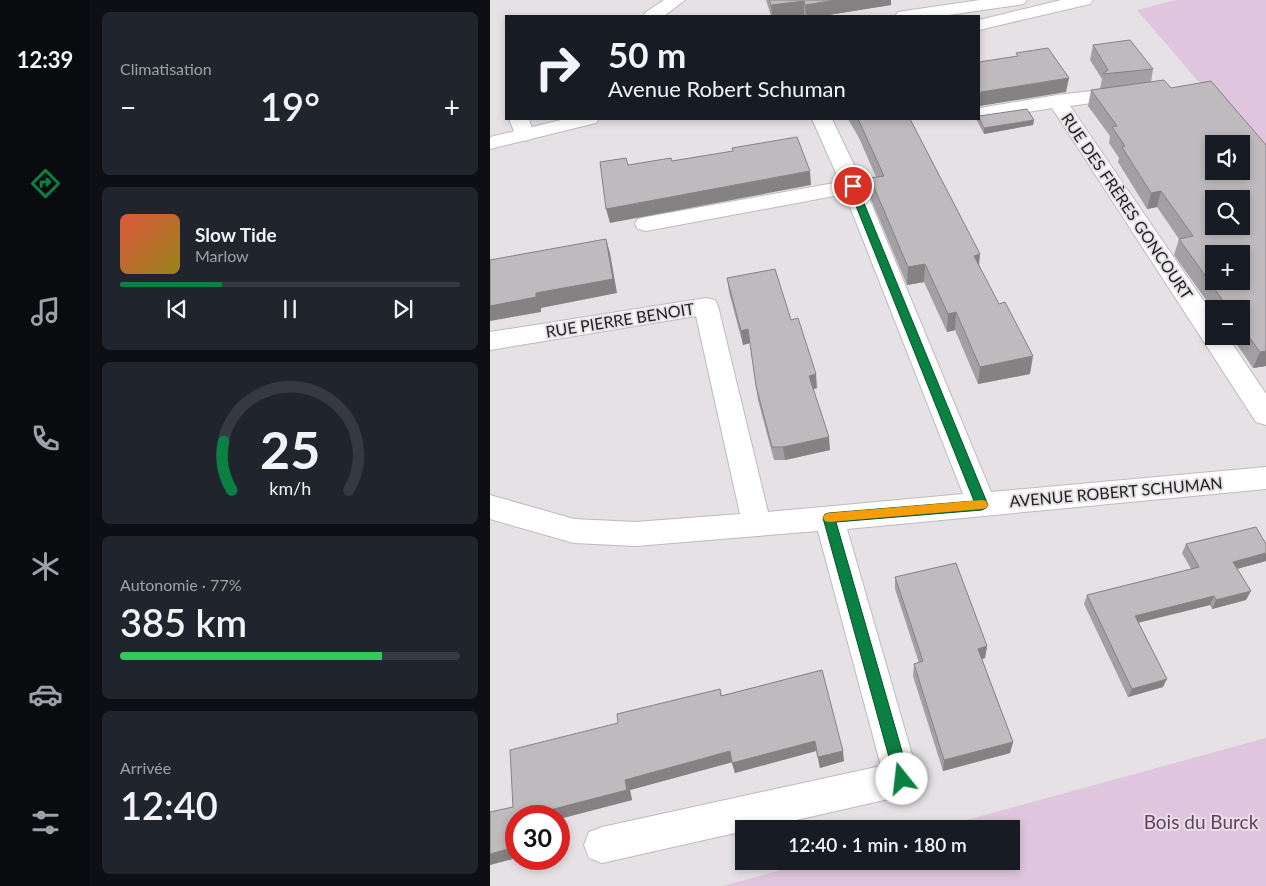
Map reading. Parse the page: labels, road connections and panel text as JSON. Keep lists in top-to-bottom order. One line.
{"streets":{"street":["RUE DES FRÈRES GONCOURT","RUE PIERRE BENOIT","AVENUE ROBERT SCHUMAN"]},"crossings":[["RUE PIERRE BENOIT","AVENUE ROBERT SCHUMAN"]],"parks":["Bois du Burck"],"page":{"tabs":"12:39","tile":["Climatisation",["Autonomie · 77%","385 km"],["Arrivée","12:40"]],"turn":["50 m","Avenue Robert Schuman"],"heat":["−","19°","+"],"map_buttons":["+","−"],"song":["Slow Tide","Marlow"],"limit":"30","trip":"12:40 · 1 min · 180 m","gauge":["25","km/h"]}}
